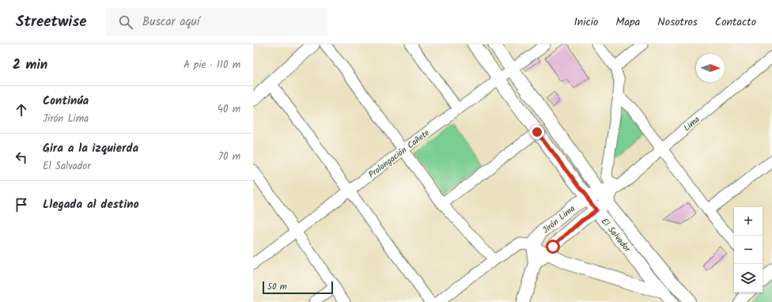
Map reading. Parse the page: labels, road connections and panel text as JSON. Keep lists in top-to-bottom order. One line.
{"streets":{"street":["Lima","Prolongación Cañete","Jirón Lima","El Salvador"]},"crossings":[["Lima","Jirón Lima"],["Lima","El Salvador"],["Prolongación Cañete","El Salvador"],["Jirón Lima","El Salvador"]],"scale_bar":"50 m","north":"right","page":{"header":"Streetwise","search":"Buscar aquí","nav":["Inicio","Mapa","Nosotros","Contacto"],"heading":["2 min","A pie · 110 m"],"list":[["Continúa","Jirón Lima","40 m"],["Gira a la izquierda","El Salvador","70 m"],"Llegada al destino"],"map_buttons":["+","−"],"scale":"50 m"}}
